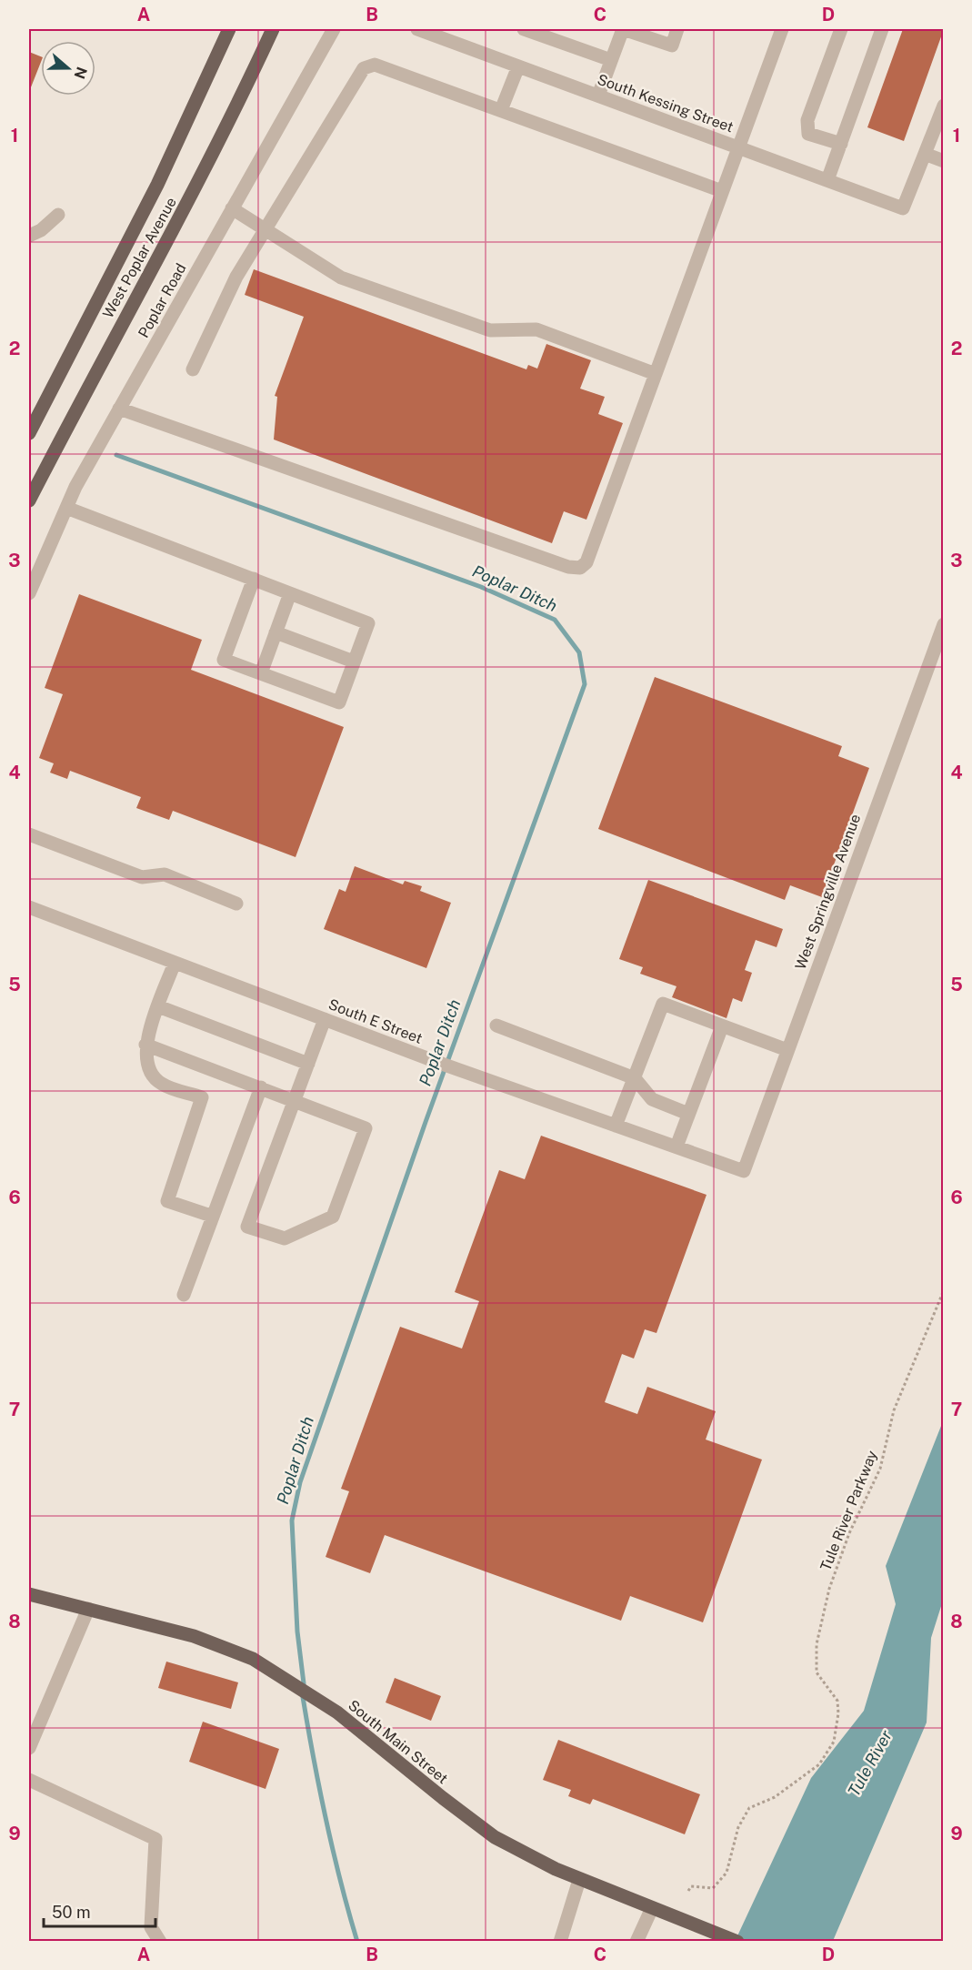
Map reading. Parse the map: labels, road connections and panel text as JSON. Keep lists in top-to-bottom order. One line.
{"streets":{"main road":["West Poplar Avenue","South Main Street"],"street":["South Kessing Street","Poplar Road","West Springville Avenue","South E Street"],"path":["Tule River Parkway"]},"crossings":[["West Springville Avenue","South E Street"]],"water":["Poplar Ditch","Tule River"],"scale_bar":"50 m","north":"right","grid":{"columns":["A","B","C","D"],"rows":["1","2","3","4","5","6","7","8","9"]}}
